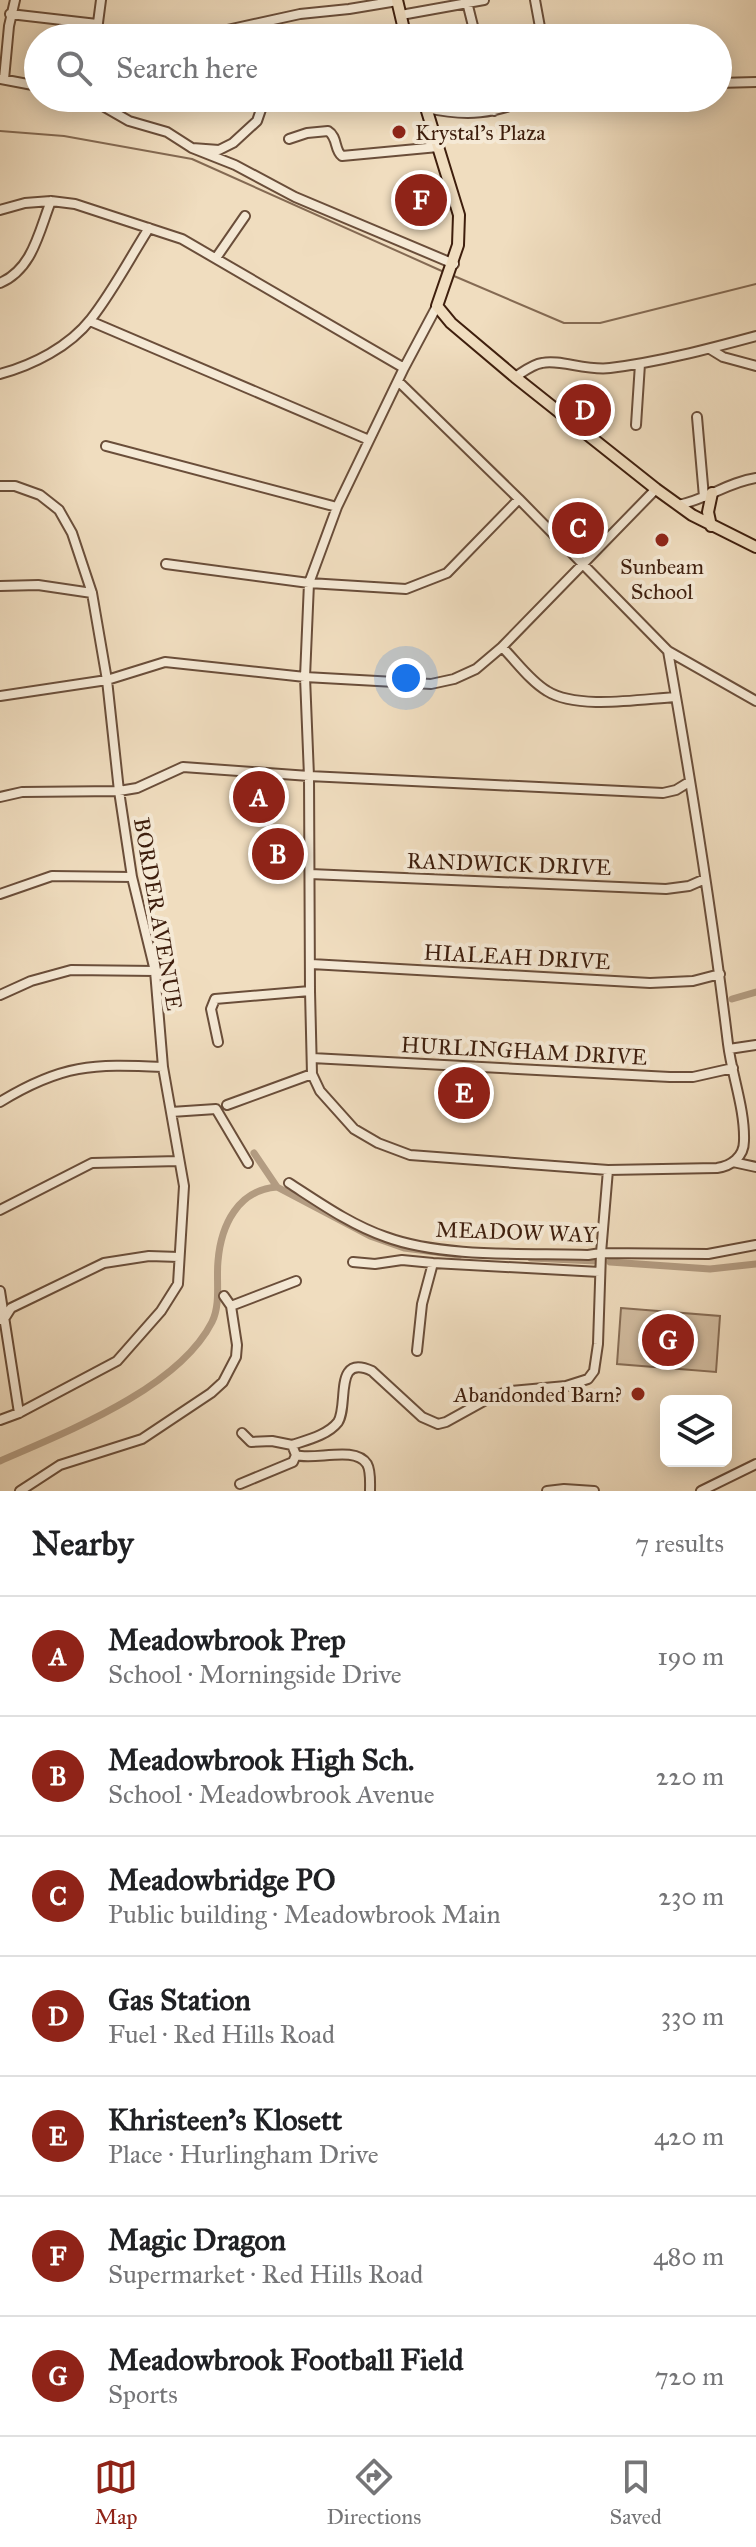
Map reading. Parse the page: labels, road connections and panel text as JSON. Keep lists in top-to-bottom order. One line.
{"streets":{"street":["RANDWICK DRIVE","BORDER AVENUE","HIALEAH DRIVE","HURLINGHAM DRIVE","MEADOW WAY"]},"places":["Krystal's Plaza","Sunbeam School","Abandonded Barn?"],"page":{"search":"Search here","pins":["F","D","C","A","B","E","G"],"heading":["Nearby","7 results"],"list":[{"mark":"A","name":"Meadowbrook Prep","note":"School · Morningside Drive","value":"190 m"},{"mark":"B","name":"Meadowbrook High Sch.","note":"School · Meadowbrook Avenue","value":"220 m"},{"mark":"C","name":"Meadowbridge PO","note":"Public building · Meadowbrook Main","value":"230 m"},{"mark":"D","name":"Gas Station","note":"Fuel · Red Hills Road","value":"330 m"},{"mark":"E","name":"Khristeen's Klosett","note":"Place · Hurlingham Drive","value":"420 m"},{"mark":"F","name":"Magic Dragon","note":"Supermarket · Red Hills Road","value":"480 m"},{"mark":"G","name":"Meadowbrook Football Field","note":"Sports","value":"720 m"}],"nav":["Map","Directions","Saved"]}}
